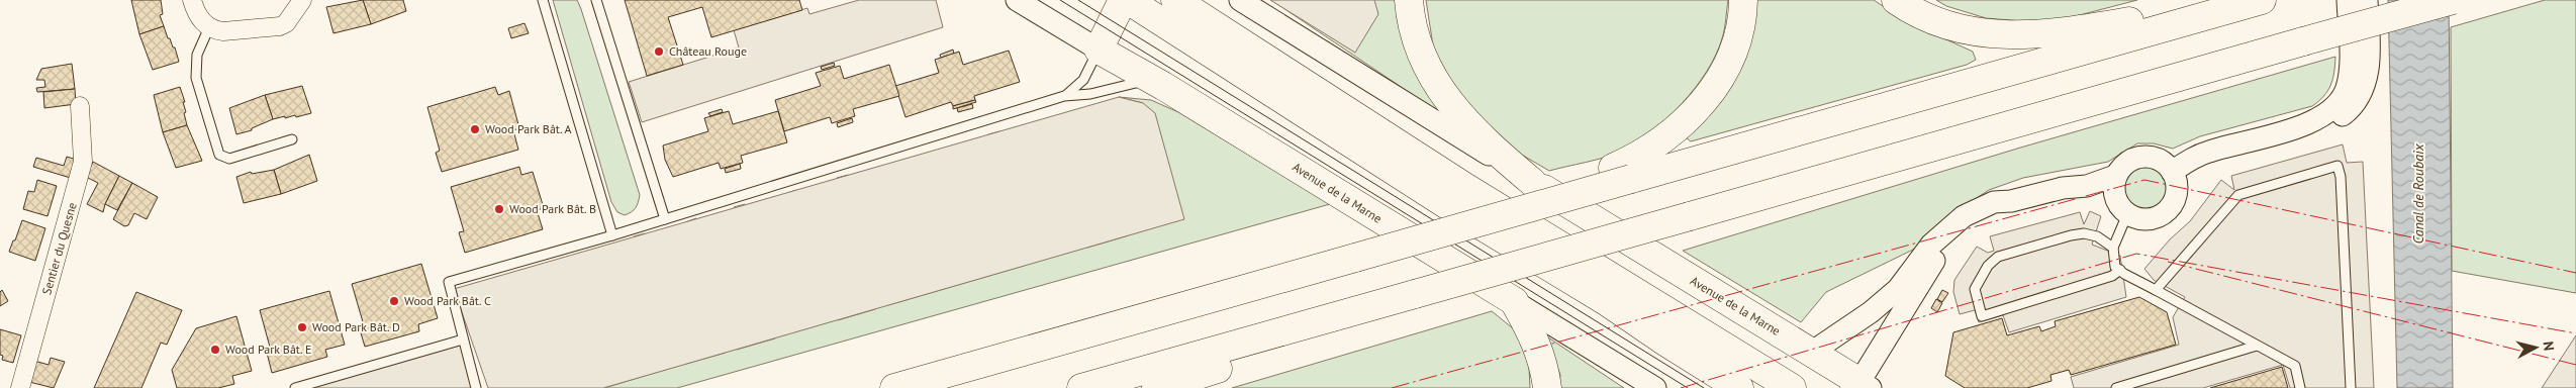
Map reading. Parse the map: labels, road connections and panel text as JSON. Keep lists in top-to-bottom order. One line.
{"streets":{"main road":["Avenue de la Marne"],"street":["Sentier du Quesne"]},"water":["Canal de Roubaix"],"places":["Château Rouge","Wood Park Bât. A","Wood Park Bât. B","Wood Park Bât. C","Wood Park Bât. D","Wood Park Bât. E"],"north":"right"}
